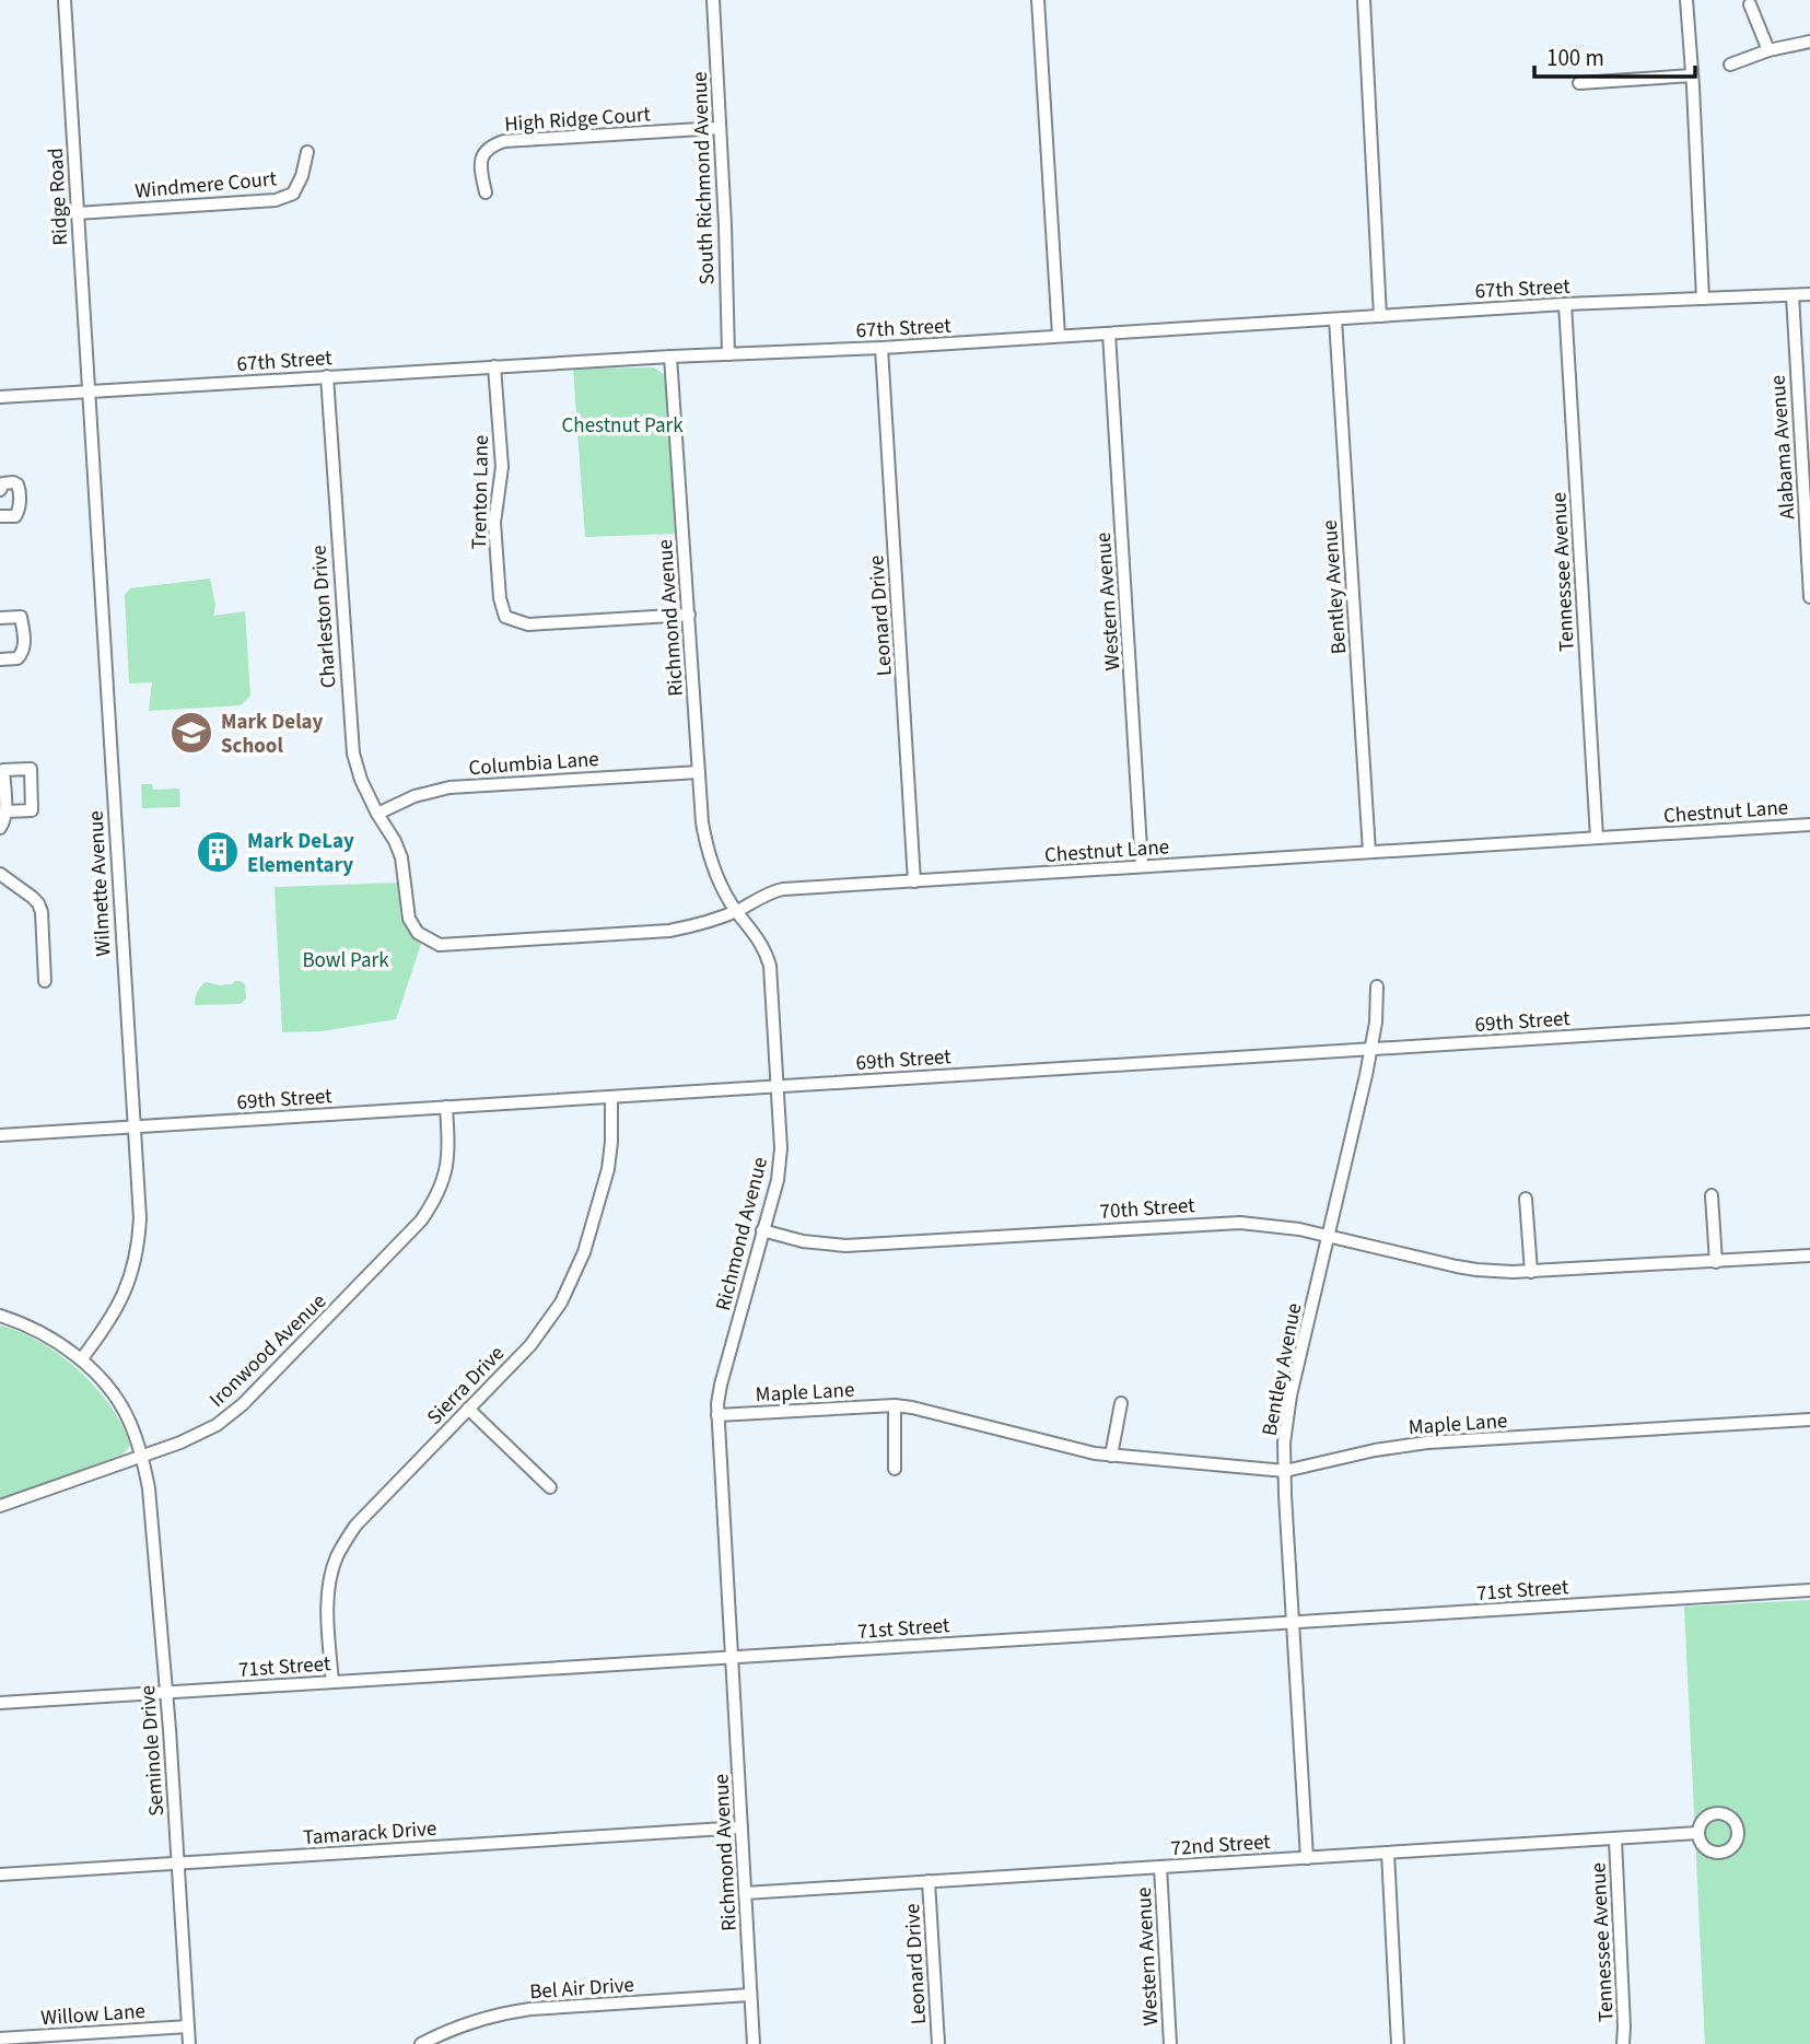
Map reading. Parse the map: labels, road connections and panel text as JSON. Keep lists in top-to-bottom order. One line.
{"streets":{"street":["High Ridge Court","South Richmond Avenue","Windmere Court","Ridge Road","67th Street","Alabama Avenue","Trenton Lane","Tennessee Avenue","Bentley Avenue","Western Avenue","Leonard Drive","Charleston Drive","Richmond Avenue","Columbia Lane","Chestnut Lane","Wilmette Avenue","69th Street","70th Street","Ironwood Avenue","Sierra Drive","Maple Lane","71st Street","Seminole Drive","Tamarack Drive","72nd Street","Bel Air Drive","Willow Lane"]},"crossings":[["High Ridge Court","South Richmond Avenue"],["South Richmond Avenue","67th Street"],["Windmere Court","Ridge Road"],["Ridge Road","67th Street"],["Ridge Road","Wilmette Avenue"],["67th Street","Alabama Avenue"],["67th Street","Trenton Lane"],["67th Street","Tennessee Avenue"],["67th Street","Bentley Avenue"],["67th Street","Western Avenue"],["67th Street","Leonard Drive"],["67th Street","Charleston Drive"],["67th Street","Richmond Avenue"],["67th Street","Wilmette Avenue"],["Trenton Lane","Richmond Avenue"],["Tennessee Avenue","Chestnut Lane"],["Tennessee Avenue","72nd Street"],["Bentley Avenue","Chestnut Lane"],["Bentley Avenue","69th Street"],["Bentley Avenue","70th Street"],["Bentley Avenue","Maple Lane"],["Bentley Avenue","71st Street"],["Bentley Avenue","72nd Street"],["Western Avenue","Chestnut Lane"],["Western Avenue","72nd Street"],["Leonard Drive","Chestnut Lane"],["Leonard Drive","72nd Street"],["Charleston Drive","Columbia Lane"],["Charleston Drive","Chestnut Lane"],["Richmond Avenue","Columbia Lane"],["Richmond Avenue","Chestnut Lane"],["Richmond Avenue","69th Street"],["Richmond Avenue","70th Street"],["Richmond Avenue","Maple Lane"],["Richmond Avenue","71st Street"],["Richmond Avenue","Tamarack Drive"],["Richmond Avenue","72nd Street"],["Richmond Avenue","Bel Air Drive"],["Wilmette Avenue","69th Street"],["Wilmette Avenue","Seminole Drive"],["69th Street","Ironwood Avenue"],["69th Street","Sierra Drive"],["Ironwood Avenue","Seminole Drive"],["Sierra Drive","71st Street"],["71st Street","Seminole Drive"],["Seminole Drive","Tamarack Drive"],["Seminole Drive","Willow Lane"]],"parks":["Chestnut Park","Bowl Park"],"places":{"school or university":["Mark Delay School"],"building":["Mark DeLay Elementary"]},"scale_bar":"100 m"}
